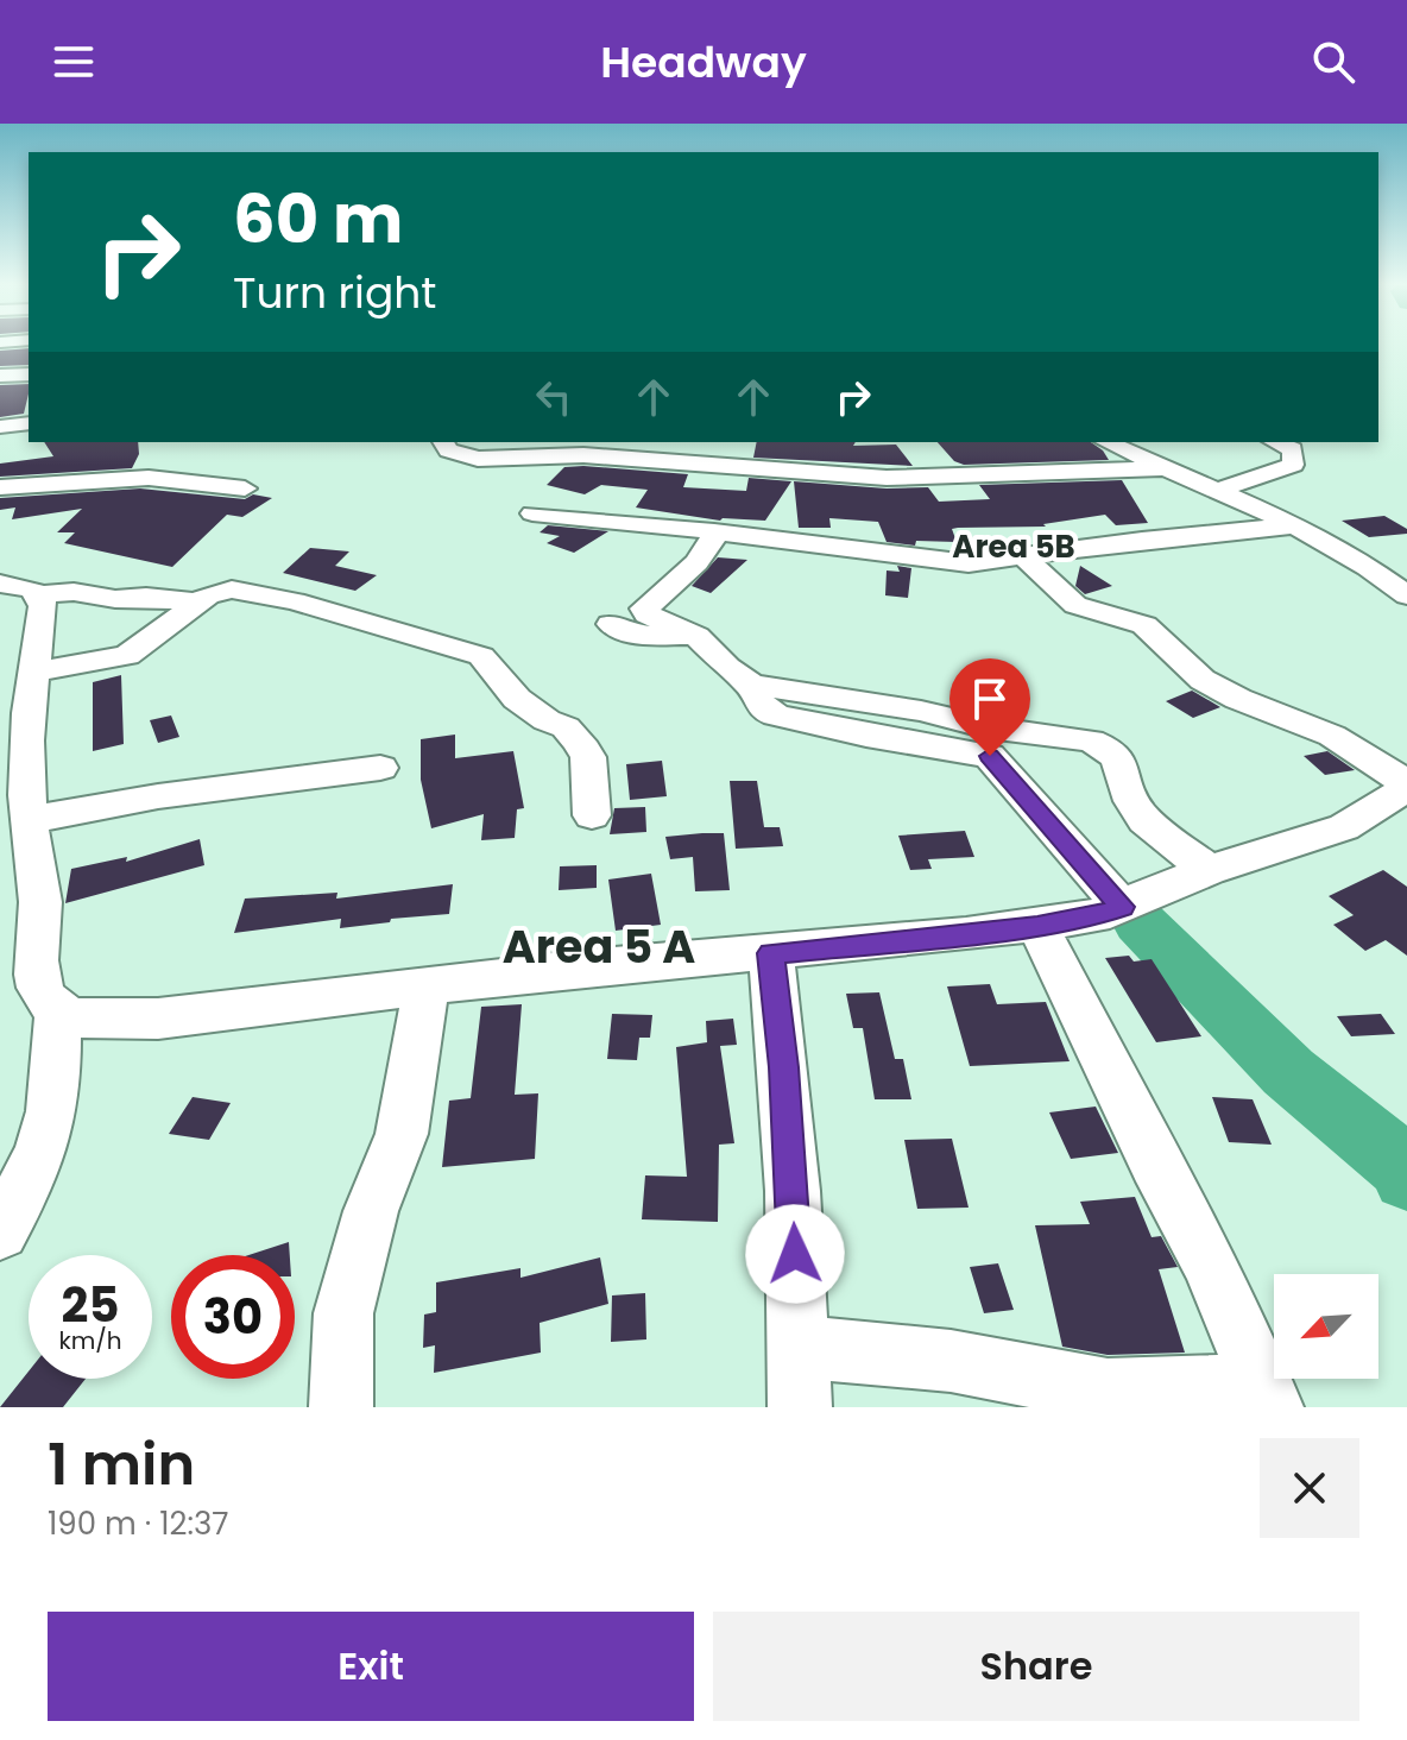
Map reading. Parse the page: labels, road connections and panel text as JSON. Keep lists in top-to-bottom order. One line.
{"districts":["Area 5B","Area 5 A"],"north":"bottom left","page":{"header":"Headway","turn":["60 m","Turn right"],"speed":"25 km/h","limit":"30","heading":["1 min","190 m · 12:37"],"buttons":["Exit","Share"]}}
